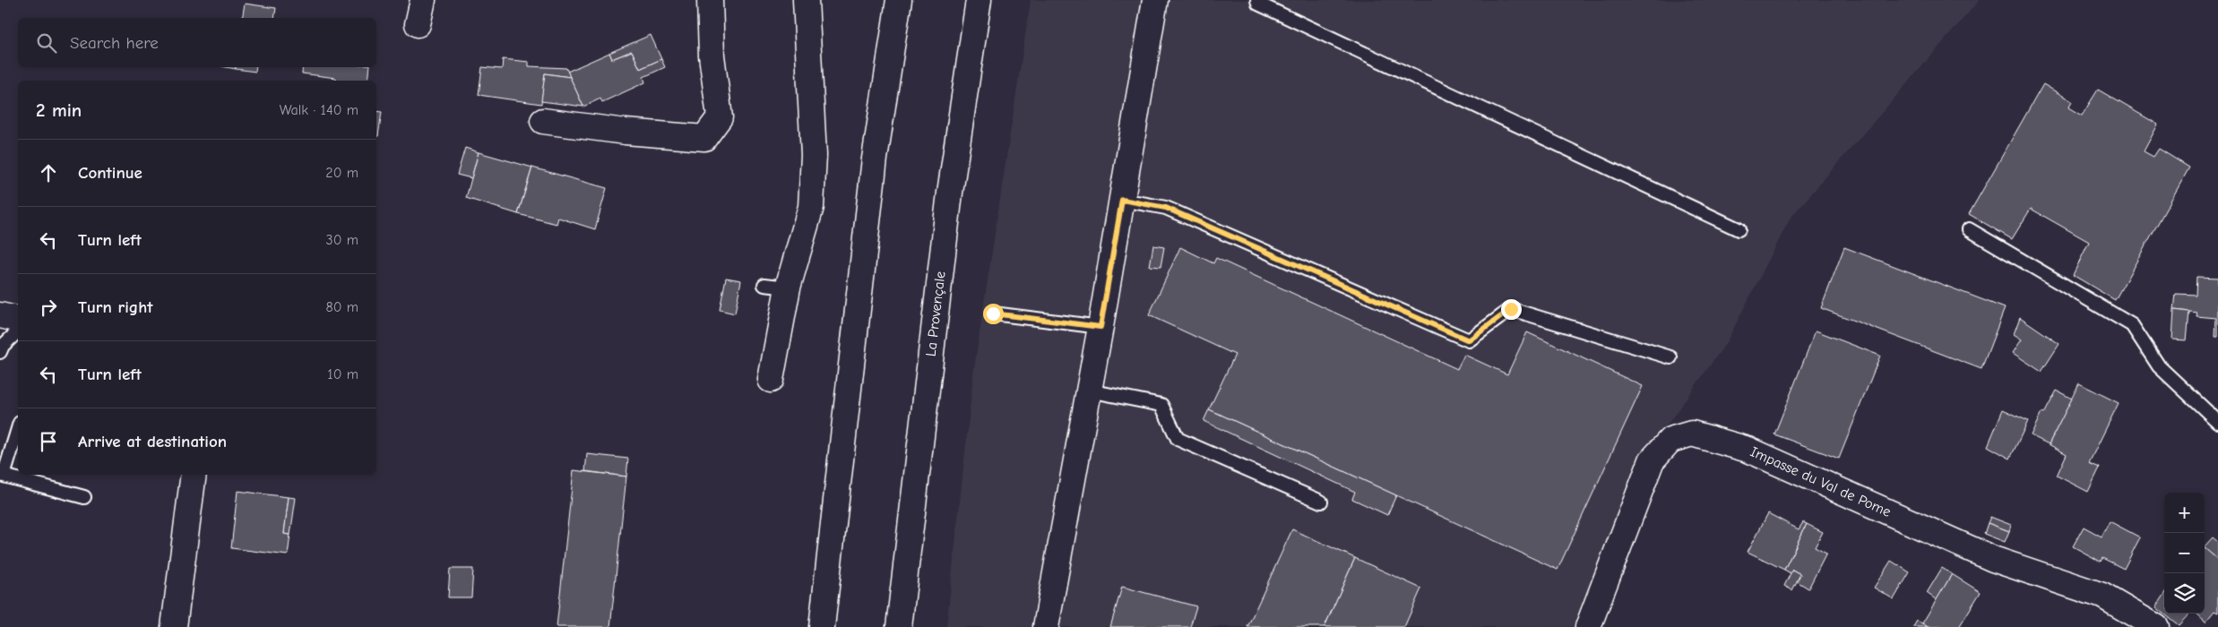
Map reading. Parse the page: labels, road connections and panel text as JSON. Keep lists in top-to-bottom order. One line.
{"streets":{"main road":["La Provençale","Impasse du Val de Pome"]},"page":{"search":"Search here","heading":["2 min","Walk · 140 m"],"list":[["Continue","20 m"],["Turn left","30 m"],["Turn right","80 m"],["Turn left","10 m"],"Arrive at destination"],"map_buttons":["+","−"]}}
